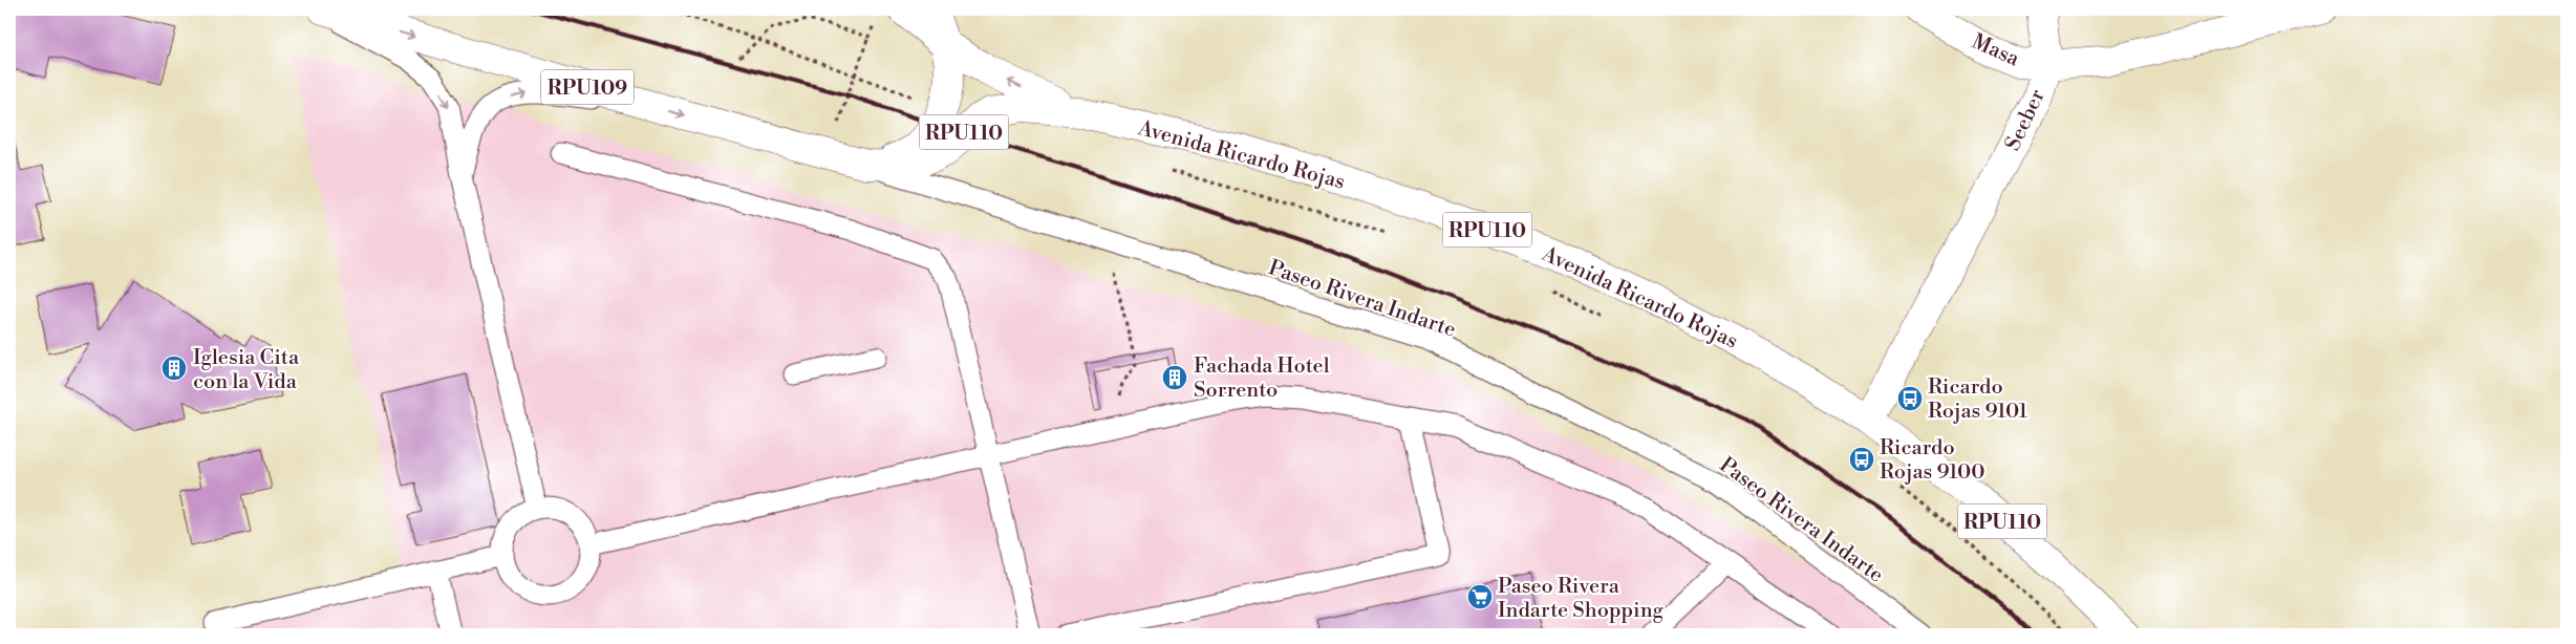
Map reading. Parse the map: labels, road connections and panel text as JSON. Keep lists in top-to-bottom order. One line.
{"streets":{"main road":["Masa","RPU109","Seeber","RPU110","Avenida Ricardo Rojas"],"lane":["Paseo Rivera Indarte"]},"crossings":[["Masa","Seeber"],["RPU109","Avenida Ricardo Rojas"],["Seeber","Avenida Ricardo Rojas"],["Avenida Ricardo Rojas","Paseo Rivera Indarte"]],"places":{"building":["Iglesia Cita con la Vida","Fachada Hotel Sorrento"],"bus stop":["Ricardo Rojas 9101","Ricardo Rojas 9100"],"supermarket":["Paseo Rivera Indarte Shopping"]}}
